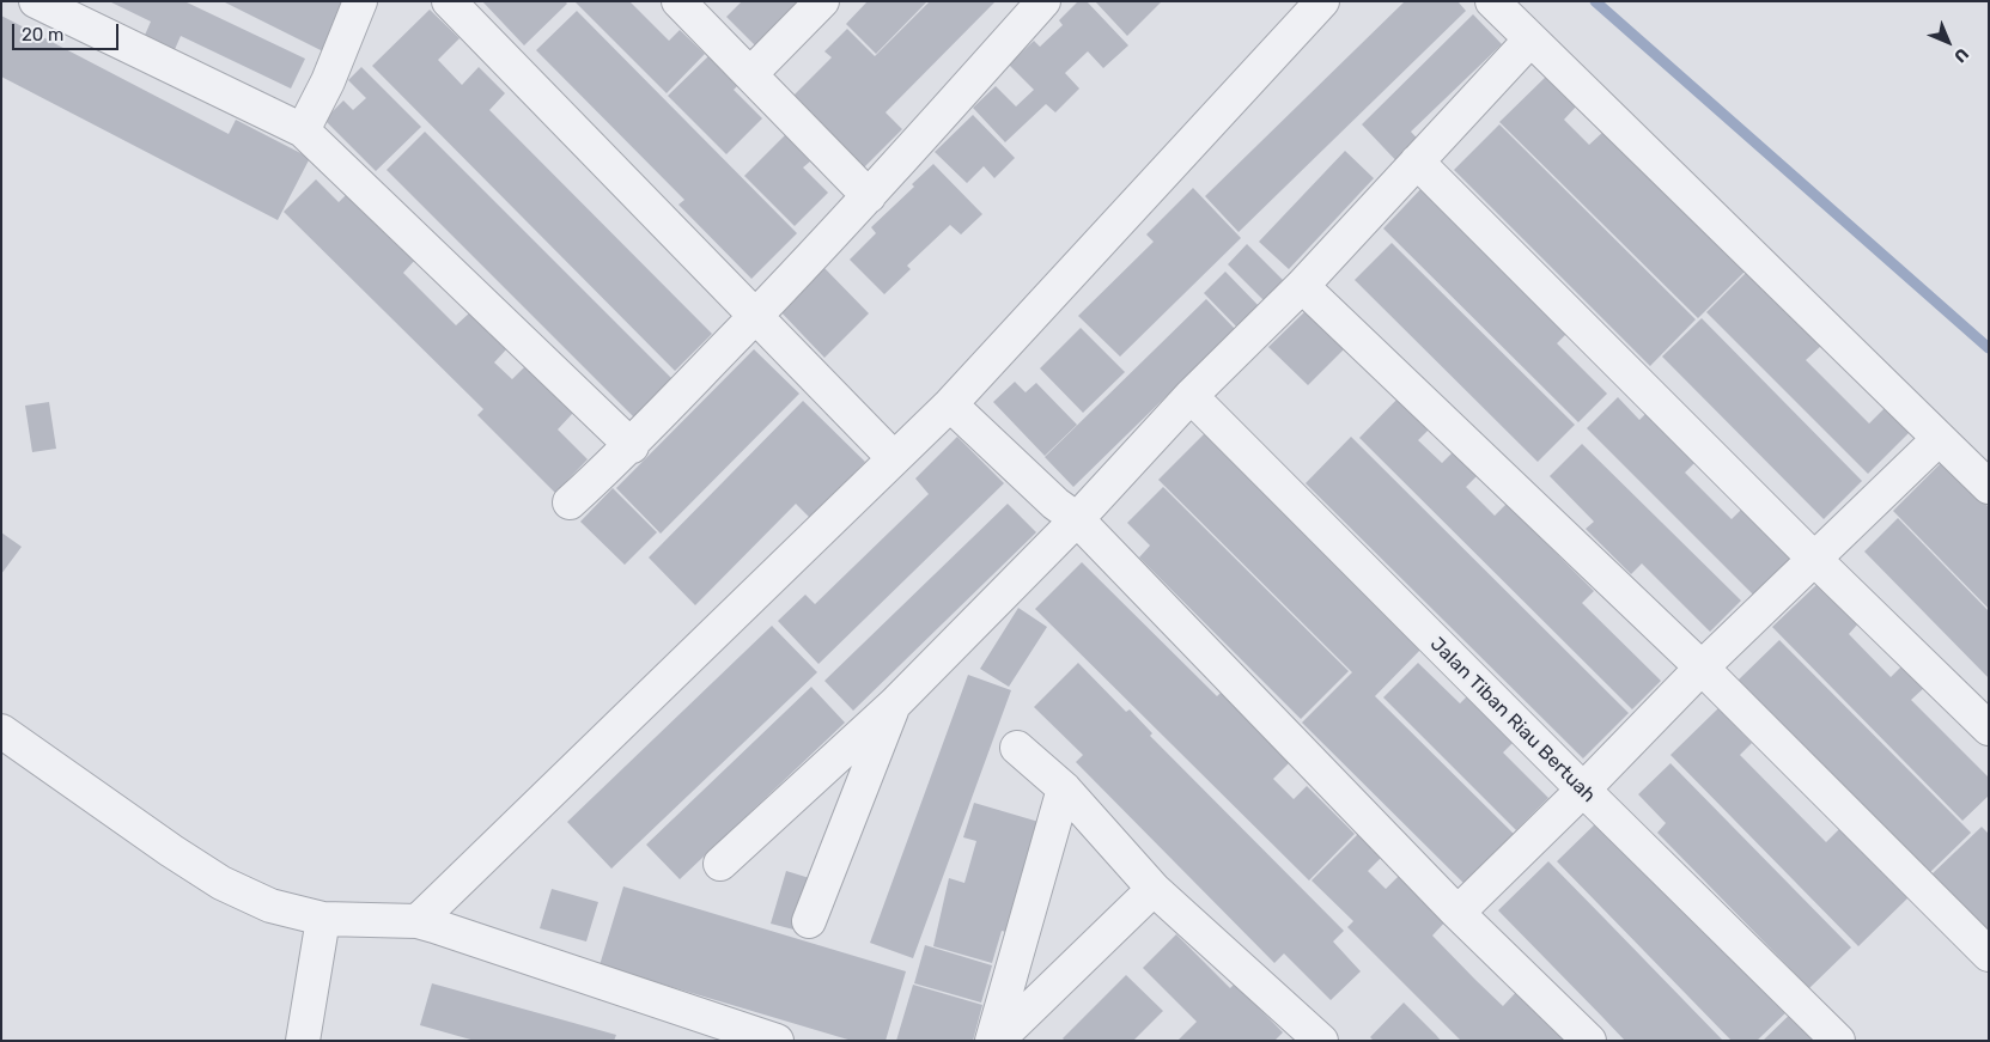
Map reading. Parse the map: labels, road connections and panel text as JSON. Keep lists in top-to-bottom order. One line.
{"streets":{"street":["Jalan Tiban Riau Bertuah"]},"scale_bar":"20 m","north":"bottom right"}
